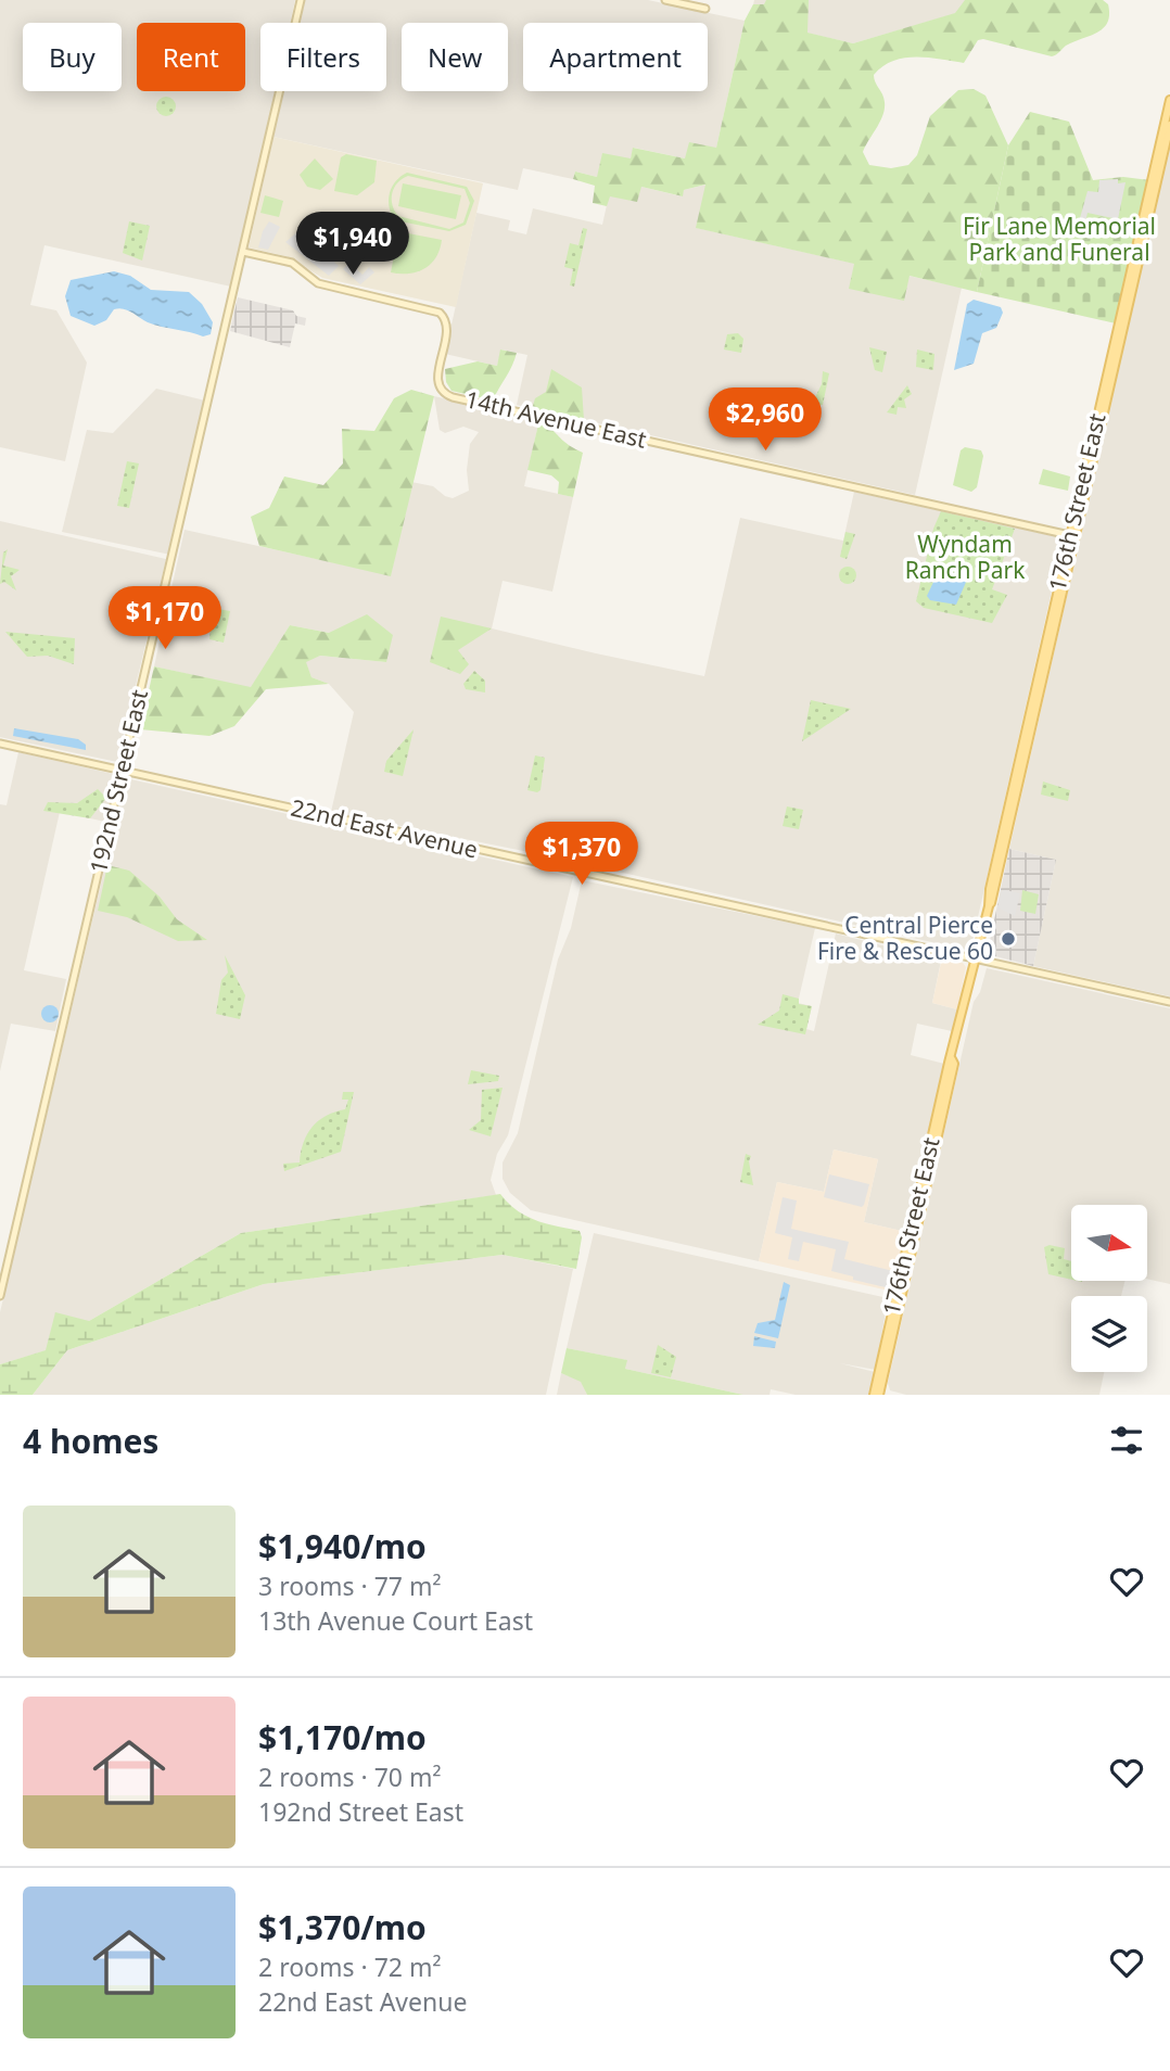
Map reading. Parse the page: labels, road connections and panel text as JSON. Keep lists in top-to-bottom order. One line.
{"streets":{"main road":["176th Street East"],"street":["14th Avenue East","192nd Street East","22nd East Avenue"]},"crossings":[["14th Avenue East","176th Street East"],["14th Avenue East","192nd Street East"],["176th Street East","22nd East Avenue"],["192nd Street East","22nd East Avenue"]],"parks":["Fir Lane Memorial Park and Funeral","Wyndam Ranch Park"],"places":["Central Pierce Fire & Rescue 60"],"north":"right","page":{"chip":["Buy","Rent","Filters","New","Apartment"],"price":["$1,940","$2,960","$1,170","$1,370"],"heading":"4 homes","list":[{"name":"$1,940/mo","note":"3 rooms · 77 m² · 13th Avenue Court East"},{"name":"$1,170/mo","note":"2 rooms · 70 m² · 192nd Street East"},{"name":"$1,370/mo","note":"2 rooms · 72 m² · 22nd East Avenue"}]}}
